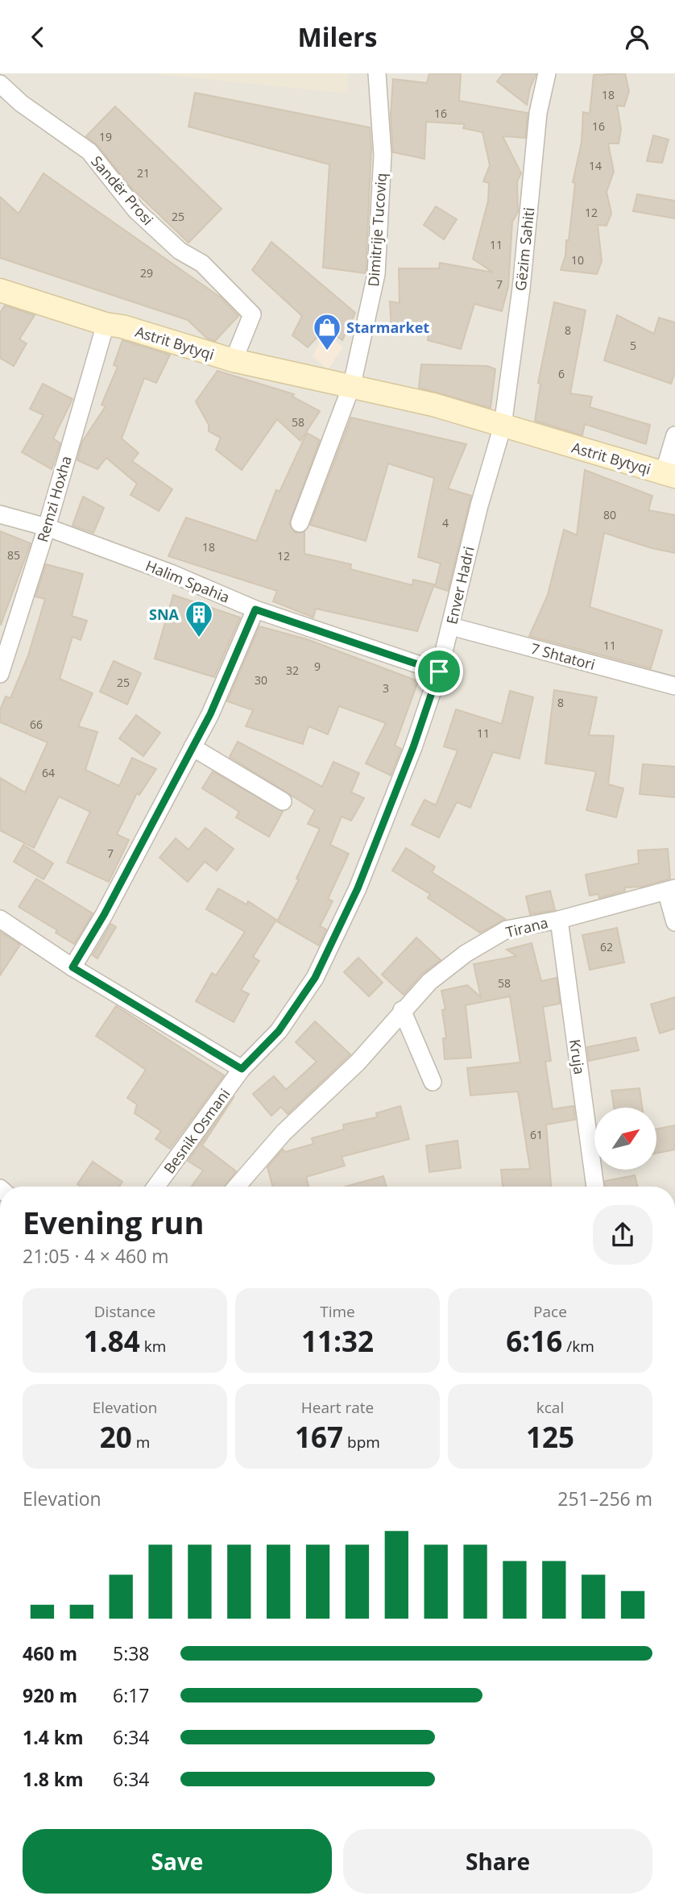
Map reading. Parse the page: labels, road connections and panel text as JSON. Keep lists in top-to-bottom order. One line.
{"streets":{"street":["Sandër Prosi","Dimitrije Tucoviq","Gëzim Sahiti","Astrit Bytyqi","Remzi Hoxha","Halim Spahia","Enver Hadri","7 Shtatori","Tirana","Kruja","Besnik Osmani"]},"crossings":[["Sandër Prosi","Astrit Bytyqi"],["Dimitrije Tucoviq","Astrit Bytyqi"],["Gëzim Sahiti","Astrit Bytyqi"],["Gëzim Sahiti","Enver Hadri"],["Astrit Bytyqi","Remzi Hoxha"],["Astrit Bytyqi","Enver Hadri"],["Remzi Hoxha","Halim Spahia"],["Halim Spahia","Enver Hadri"],["Enver Hadri","7 Shtatori"],["Enver Hadri","Besnik Osmani"],["Tirana","Kruja"]],"places":{"shop":["Starmarket"],"building":["SNA"]},"house_numbers":["18","16","16","19","14","21","12","25","11","10","29","7","8","5","6","58","80","4","18","85","12","11","9","32","30","25","3","8","66","11","64","7","62","58","61"],"north":"top right","page":{"header":"Milers","heading":["Evening run","21:05 · 4 × 460 m"],"stats":[["Distance","1.84 km"],["Time","11:32"],["Pace","6:16 /km"],["Elevation","20 m"],["Heart rate","167 bpm"],["kcal","125"]],"chart":["Elevation","251–256 m"],"list":[{"name":"460 m","note":"5:38"},{"name":"920 m","note":"6:17"},{"name":"1.4 km","note":"6:34"},{"name":"1.8 km","note":"6:34"}],"buttons":["Save","Share"]}}
